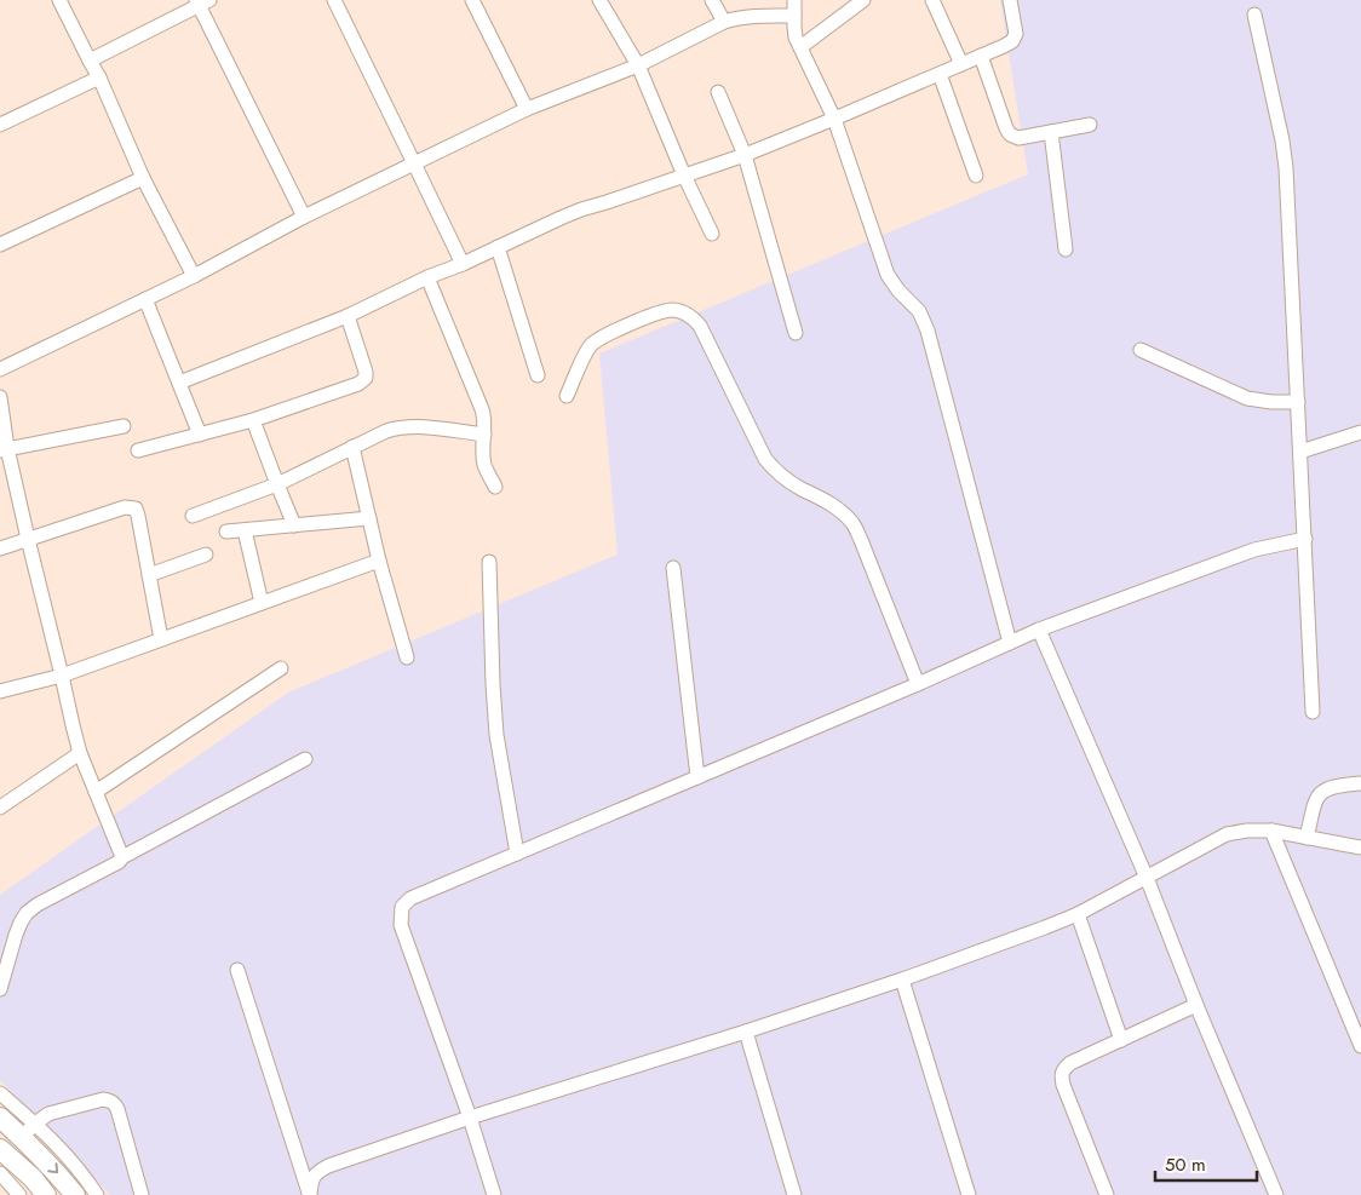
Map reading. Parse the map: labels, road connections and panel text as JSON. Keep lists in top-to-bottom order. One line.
{"scale_bar":"50 m"}
